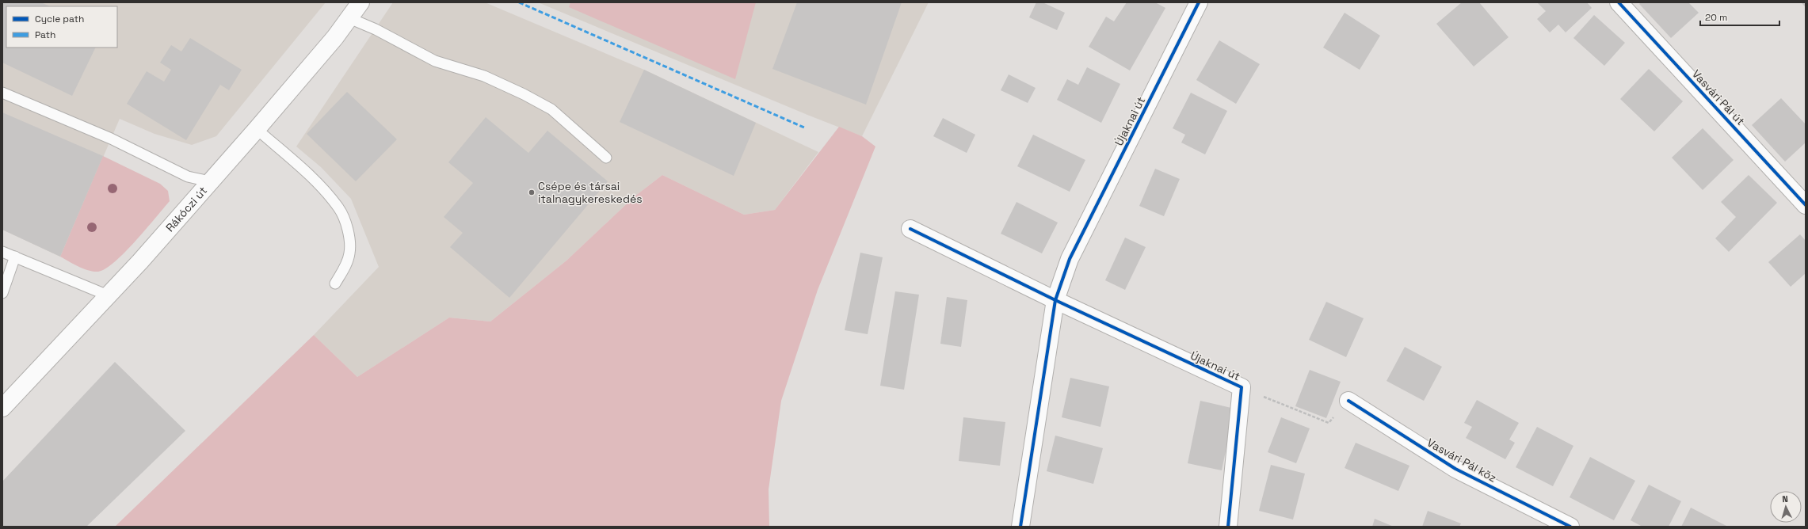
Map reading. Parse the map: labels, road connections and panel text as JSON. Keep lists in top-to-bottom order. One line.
{"streets":{"street":["Vasvári Pál út","Újaknai út","Rákóczi út","Vasvári Pál köz"]},"places":["Csépe és társai italnagykereskedés"],"legend":["Cycle path","Path"],"scale_bar":"20 m","north":"top"}
